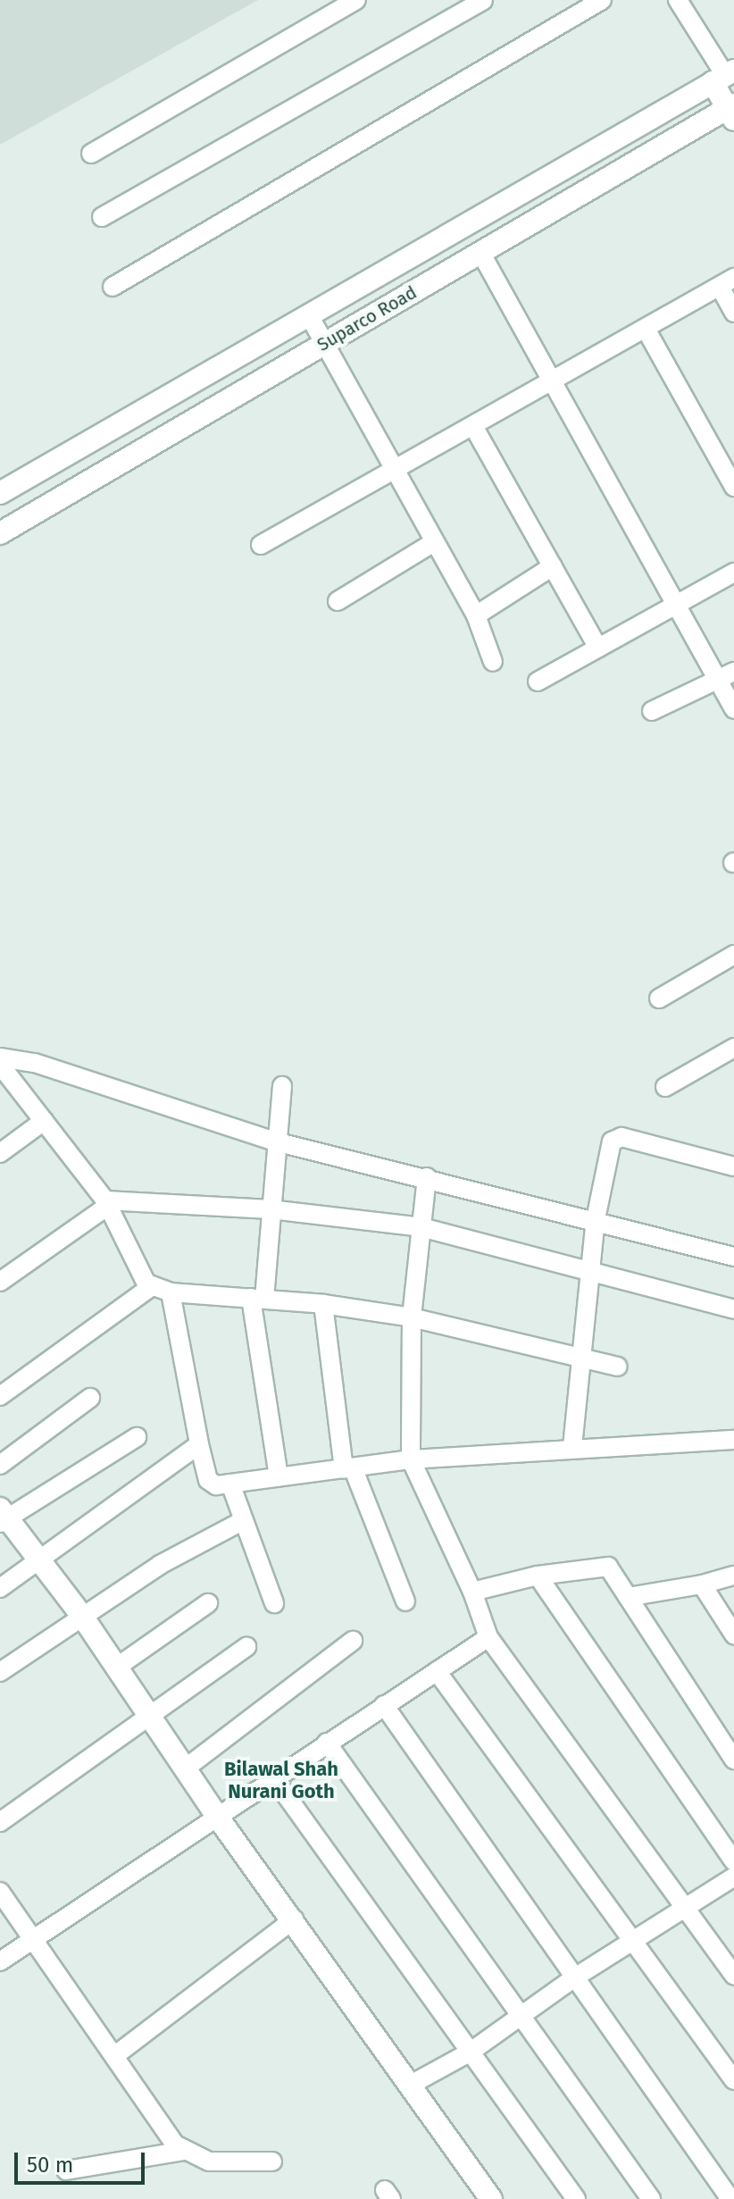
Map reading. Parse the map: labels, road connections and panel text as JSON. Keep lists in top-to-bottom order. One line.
{"streets":{"main road":["Suparco Road"]},"districts":["Bilawal Shah Nurani Goth"],"scale_bar":"50 m"}
